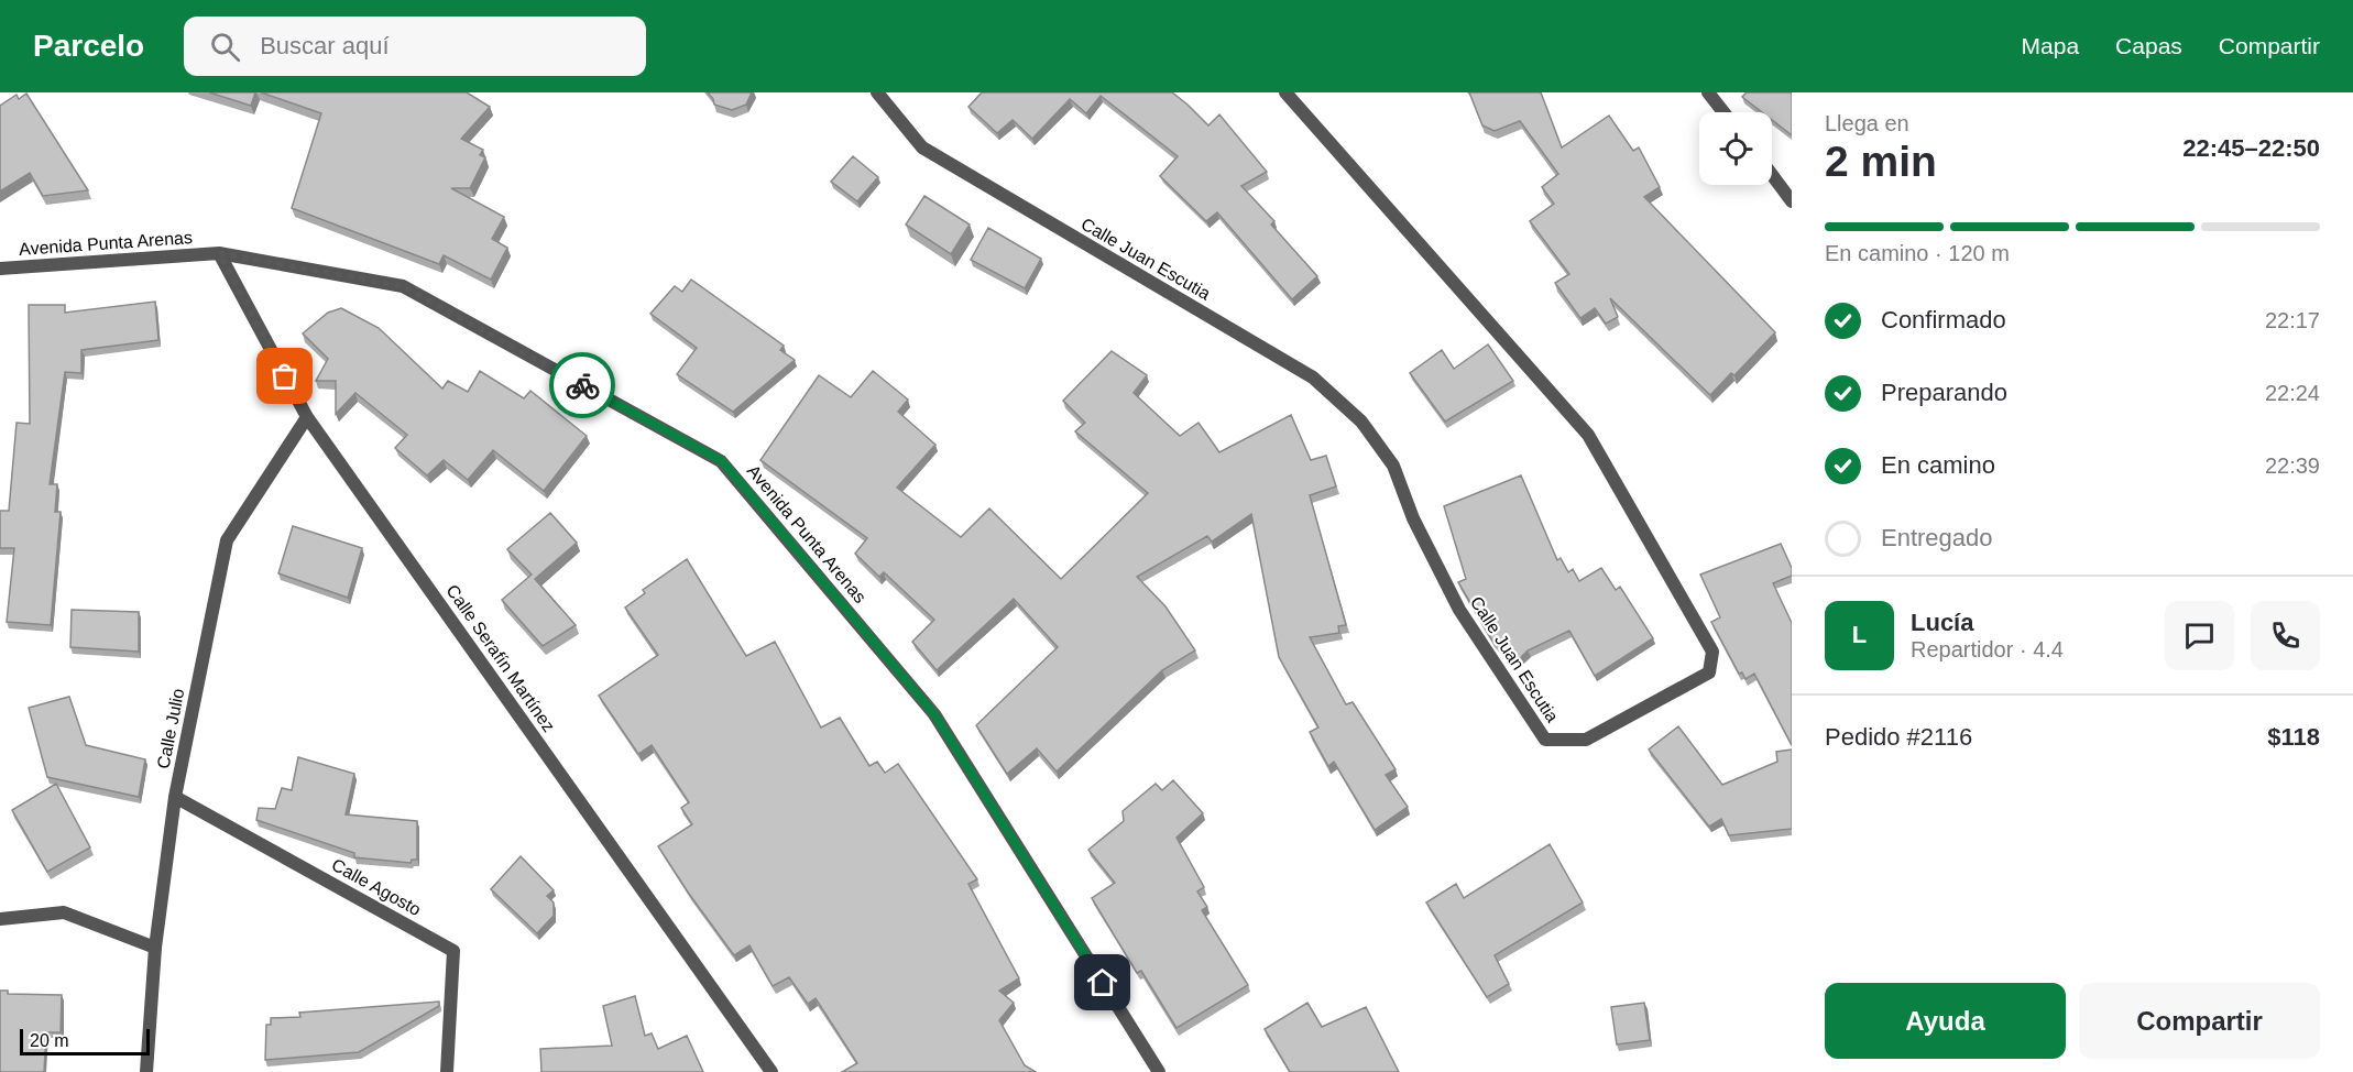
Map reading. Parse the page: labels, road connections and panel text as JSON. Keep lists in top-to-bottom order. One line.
{"streets":{"street":["Avenida Punta Arenas","Calle Juan Escutia","Calle Serafín Martínez","Calle Julio","Calle Agosto"]},"crossings":[["Avenida Punta Arenas","Calle Serafín Martínez"],["Calle Serafín Martínez","Calle Julio"],["Calle Julio","Calle Agosto"]],"scale_bar":"20 m","page":{"header":"Parcelo","search":"Buscar aquí","nav":["Mapa","Capas","Compartir"],"heading":["2 min","Llega en","22:45–22:50"],"panel":["Lucía","Repartidor · 4.4","Pedido #2116","$118"],"bar":"En camino · 120 m","list":[["Confirmado","22:17"],["Preparando","22:24"],["En camino","22:39"],"Entregado"],"round":"L","buttons":["Ayuda","Compartir"],"scale":"20 m"}}
